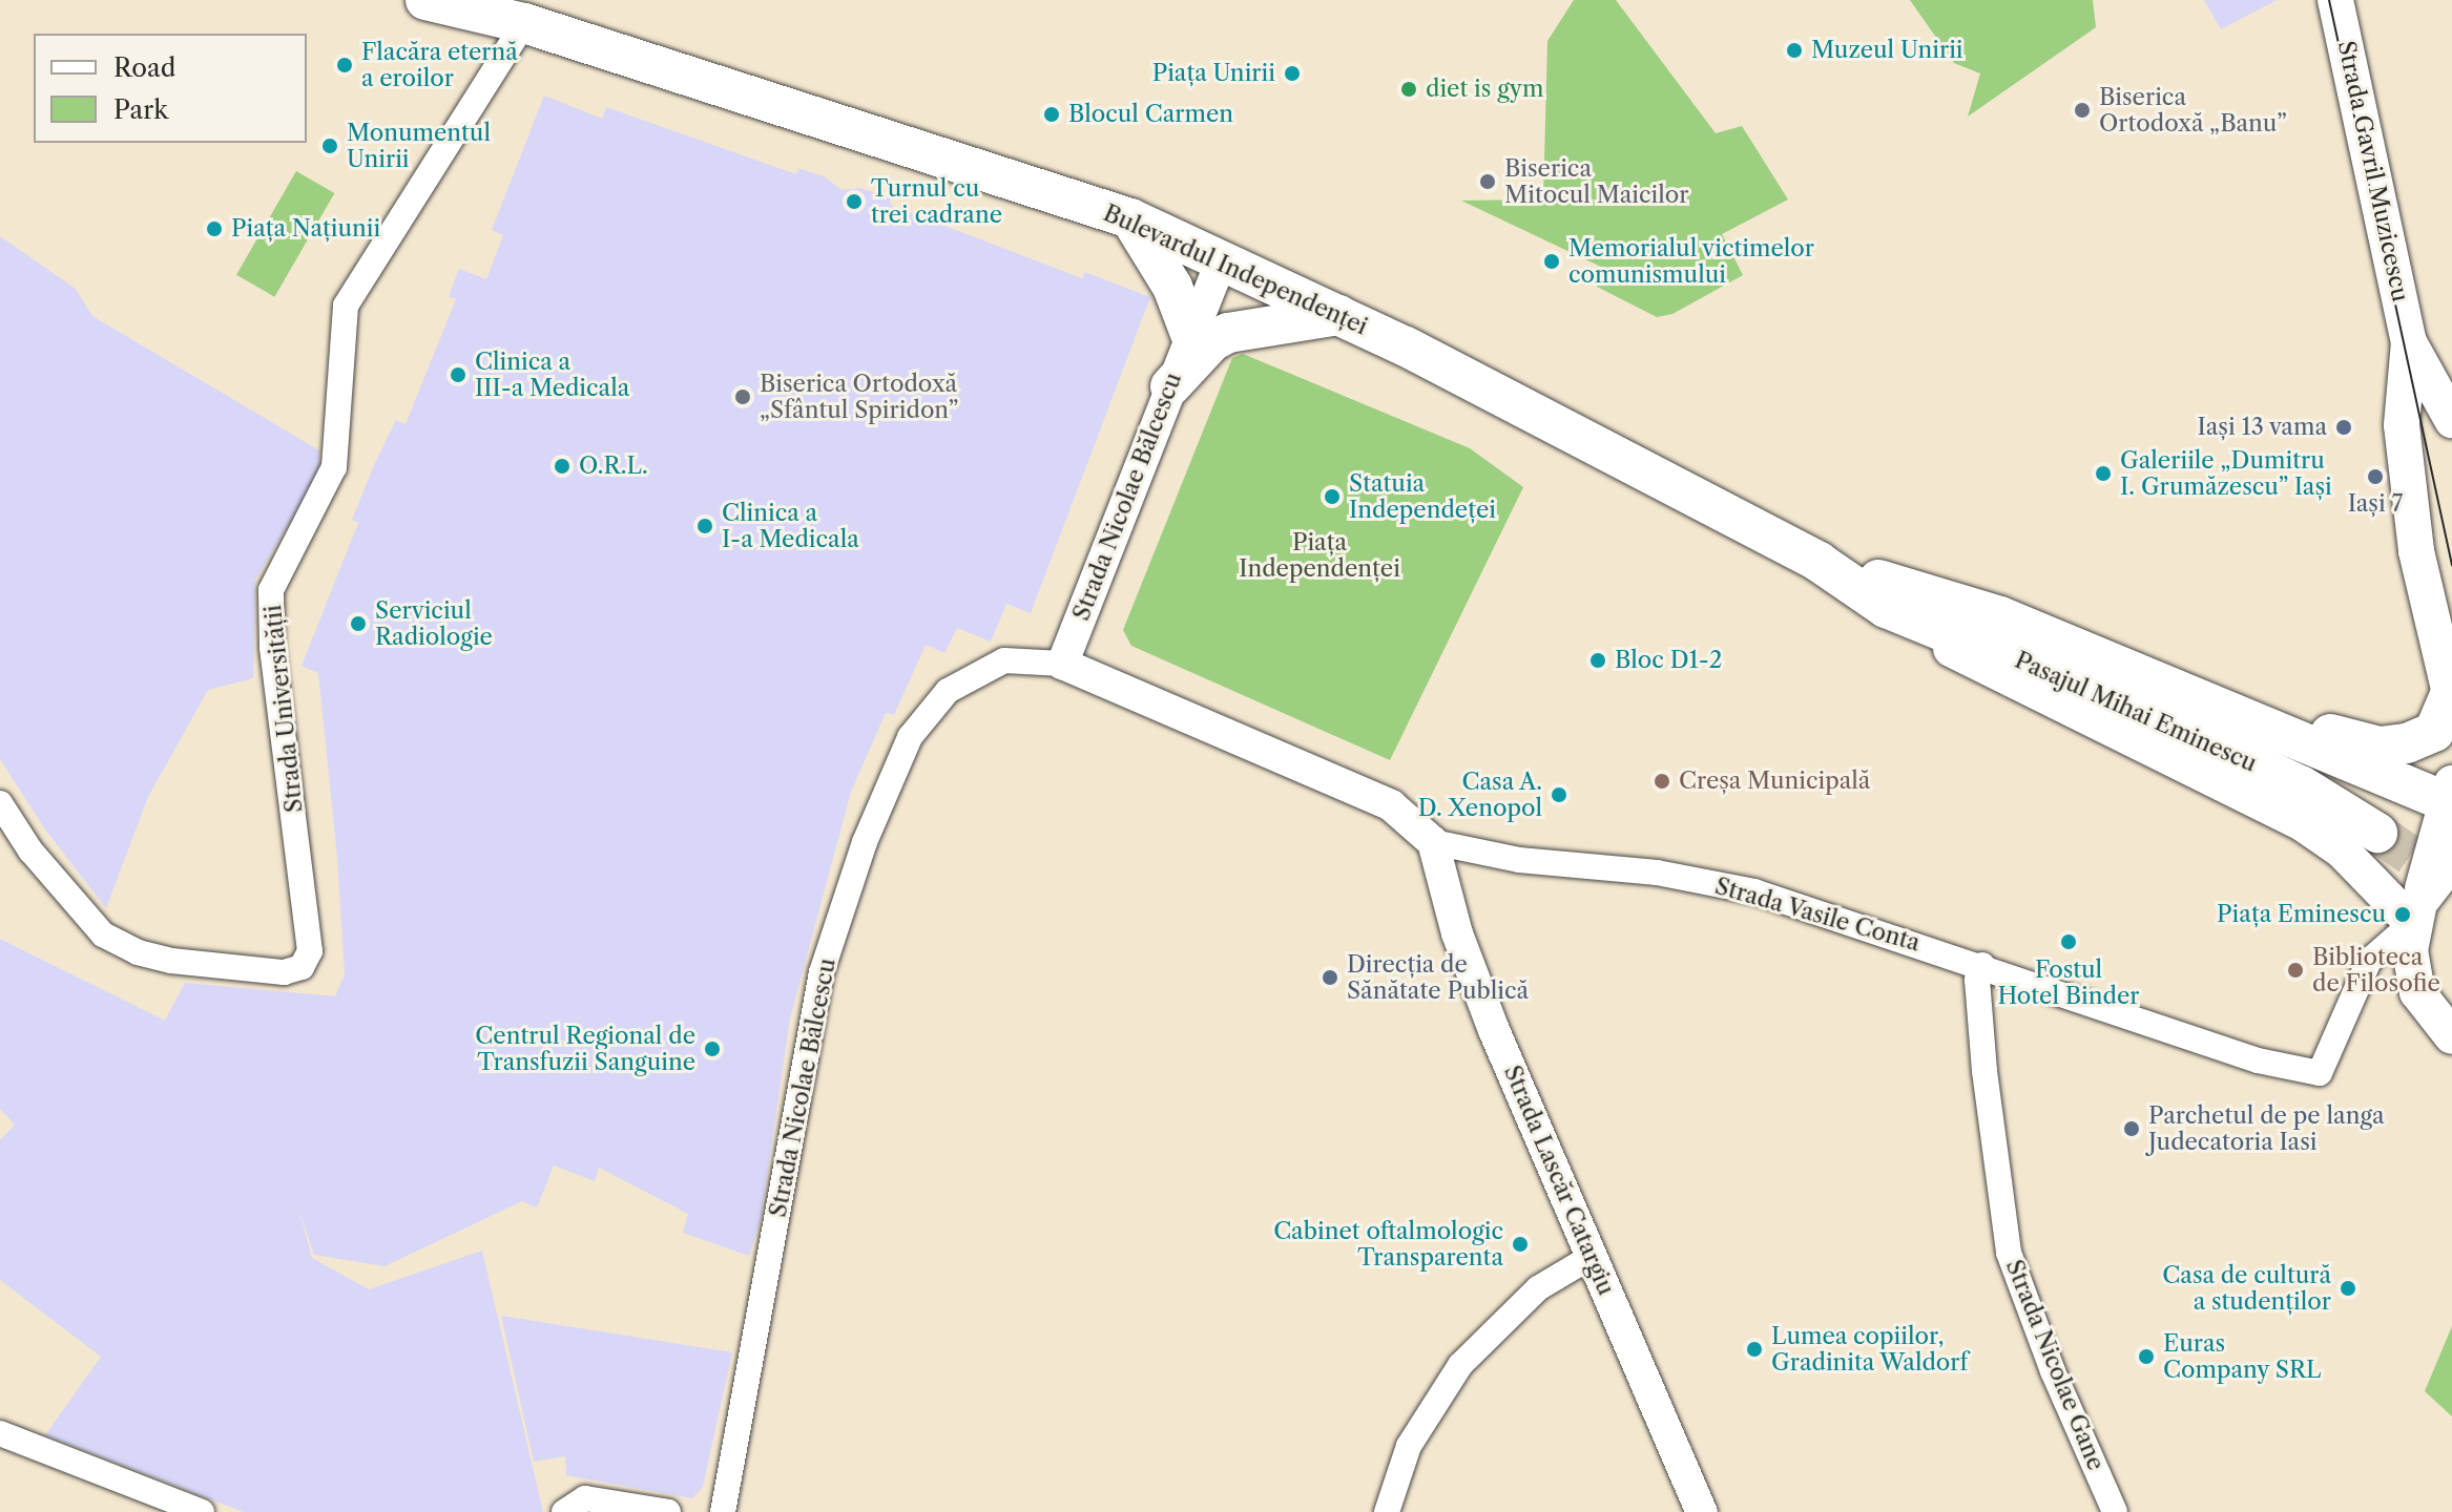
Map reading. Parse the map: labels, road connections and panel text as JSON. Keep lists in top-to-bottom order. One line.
{"streets":{"main road":["Strada Gavril Muzicescu","Bulevardul Independenței","Pasajul Mihai Eminescu"],"street":["Strada Nicolae Bălcescu","Strada Universității","Strada Vasile Conta","Strada Lascăr Catargiu","Strada Nicolae Gane"]},"crossings":[["Bulevardul Independenței","Strada Nicolae Bălcescu"],["Bulevardul Independenței","Strada Universității"],["Bulevardul Independenței","Pasajul Mihai Eminescu"],["Strada Nicolae Bălcescu","Strada Vasile Conta"],["Strada Vasile Conta","Strada Lascăr Catargiu"],["Strada Vasile Conta","Strada Nicolae Gane"]],"parks":["Piața Independenței"],"places":["Muzeul Unirii","Flacăra eternă a eroilor","Piața Unirii","diet is gym","Biserica Ortodoxă „Banu”","Blocul Carmen","Monumentul Unirii","Biserica Mitocul Maicilor","Turnul cu trei cadrane","Piața Națiunii","Memorialul victimelor comunismului","Clinica a III-a Medicala","Biserica Ortodoxă „Sfântul Spiridon”","Iași 13 vama","O.R.L.","Galeriile „Dumitru I. Grumăzescu” Iași","Iași 7","Statuia Independeței","Clinica a I-a Medicala","Serviciul Radiologie","Bloc D1-2","Creșa Municipală","Casa A. D. Xenopol","Piața Eminescu","Fostul Hotel Binder","Biblioteca de Filosofie","Direcția de Sănătate Publică","Centrul Regional de Transfuzii Sanguine","Parchetul de pe langa Judecatoria Iasi","Cabinet oftalmologic Transparenta","Casa de cultură a studenților","Lumea copiilor, Gradinita Waldorf","Euras Company SRL"],"legend":["Road","Park"]}
